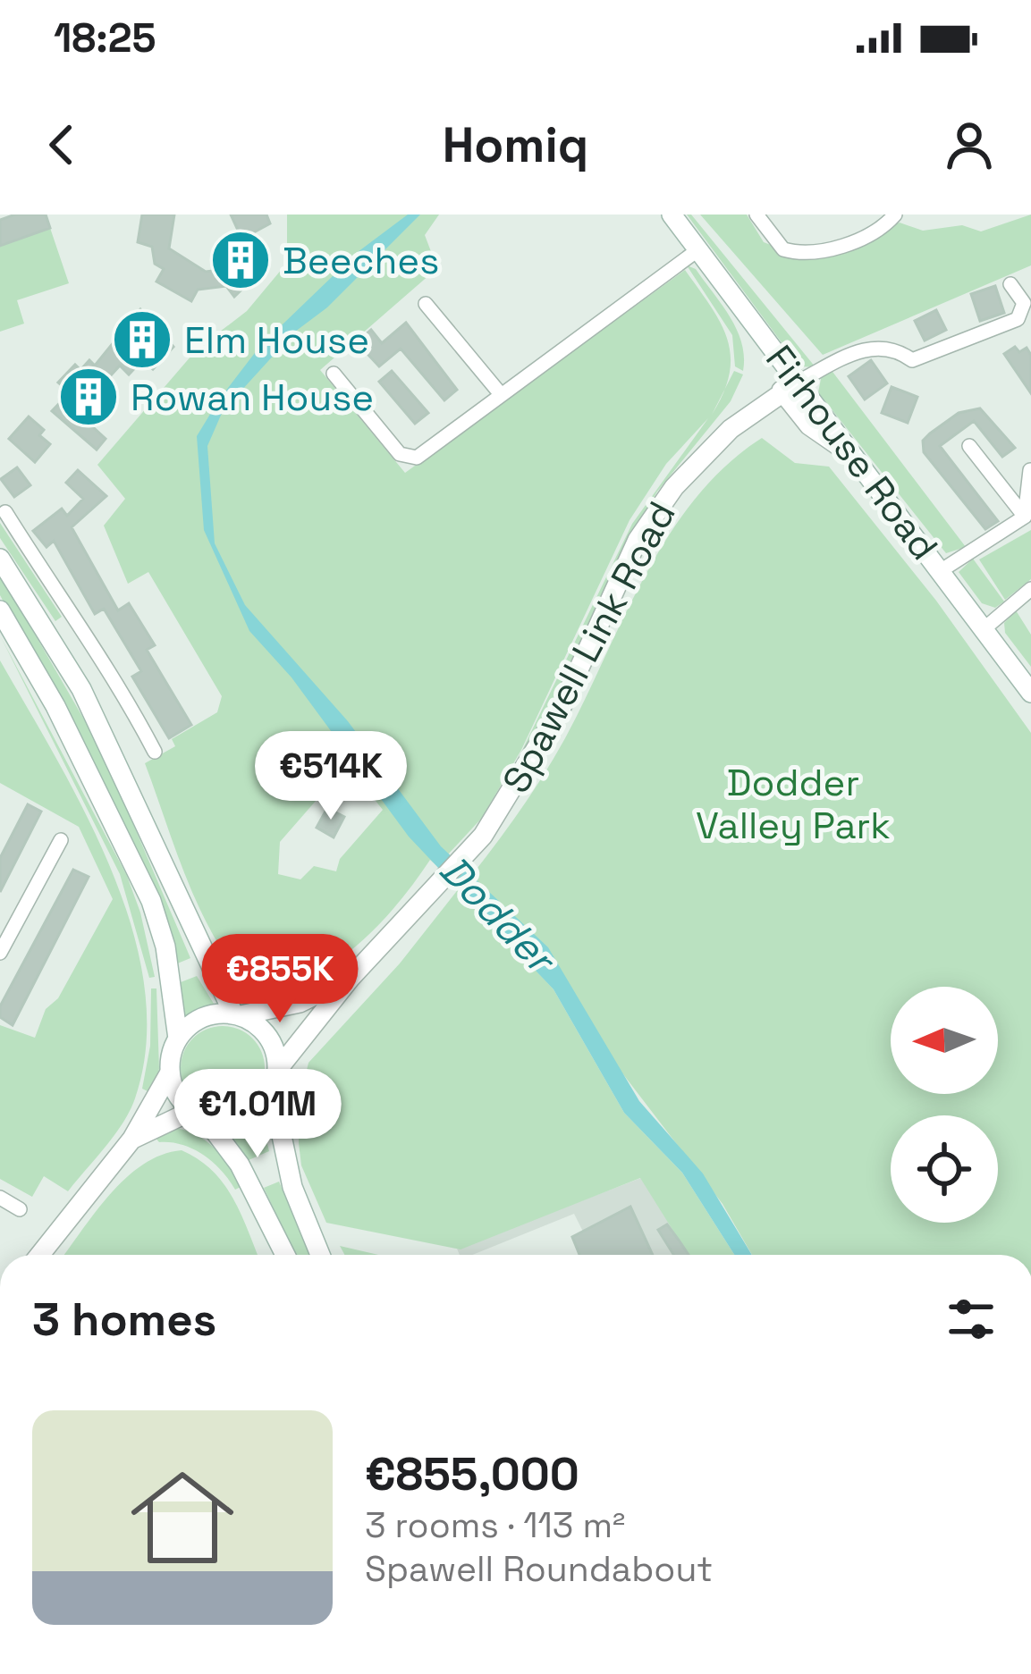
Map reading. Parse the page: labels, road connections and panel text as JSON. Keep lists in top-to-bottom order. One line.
{"streets":{"main road":["Firhouse Road","Spawell Link Road"]},"crossings":[["Firhouse Road","Spawell Link Road"]],"water":["Dodder"],"parks":["Dodder Valley Park"],"places":{"building":["Beeches","Elm House","Rowan House"]},"north":"left","page":{"status":"18:25","header":"Homiq","price":["€514K","€855K","€1.01M"],"heading":"3 homes","list":[{"name":"€855,000","note":"3 rooms · 113 m² · Spawell Roundabout"}]}}
